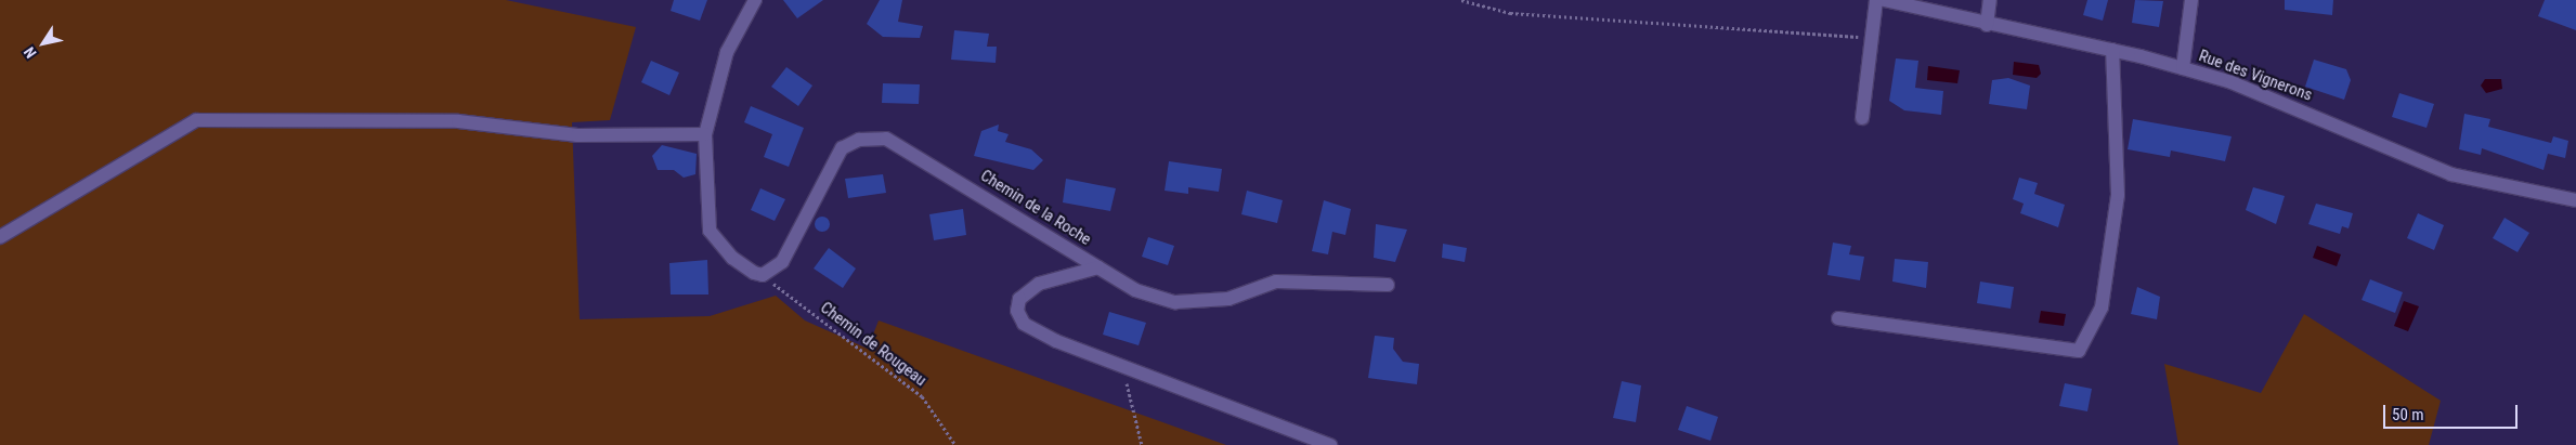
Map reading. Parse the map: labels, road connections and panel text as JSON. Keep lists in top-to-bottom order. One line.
{"streets":{"street":["Rue des Vignerons","Chemin de la Roche"],"path":["Chemin de Rougeau"]},"crossings":[["Chemin de la Roche","Chemin de Rougeau"]],"scale_bar":"50 m","north":"bottom left"}
